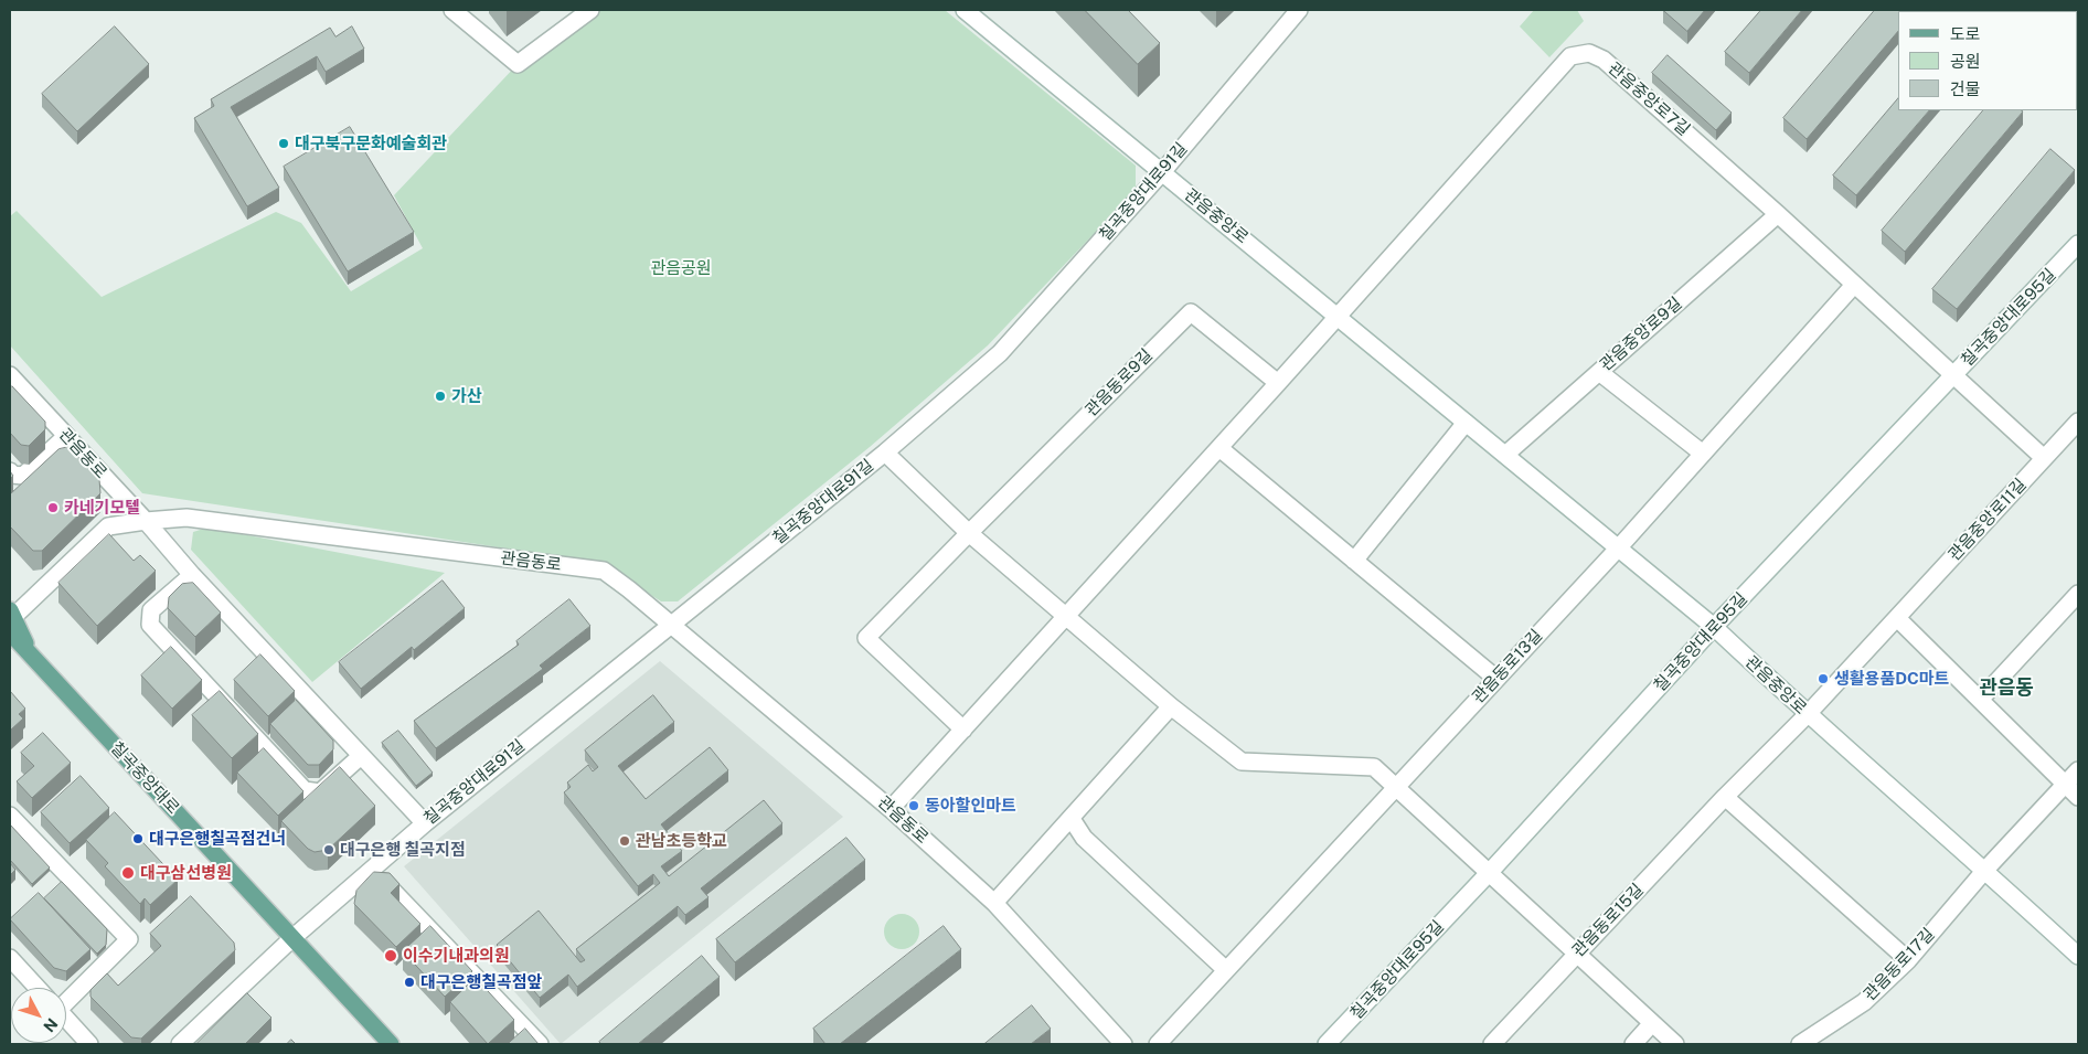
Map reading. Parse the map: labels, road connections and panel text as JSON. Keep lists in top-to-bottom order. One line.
{"streets":{"main road":["칠곡중앙대로"],"street":["관음중앙로7길","칠곡중앙대로91길","관음중앙로","칠곡중앙대로95길","관음중앙로9길","관음동로9길","관음동로","관음중앙로11길","관음동로13길","관음동로15길","관음동로17길"]},"crossings":[["관음중앙로7길","관음중앙로"],["관음중앙로7길","칠곡중앙대로95길"],["관음중앙로7길","관음중앙로9길"],["관음중앙로7길","관음중앙로11길"],["칠곡중앙대로91길","관음중앙로"],["칠곡중앙대로91길","관음동로"],["칠곡중앙대로91길","칠곡중앙대로"],["관음중앙로","칠곡중앙대로95길"],["관음중앙로","관음중앙로9길"],["관음중앙로","관음중앙로11길"],["관음중앙로","관음동로13길"],["관음중앙로","관음동로15길"],["관음중앙로","관음동로17길"],["관음중앙로11길","관음동로15길"]],"districts":["관음동"],"parks":["관음공원"],"places":["대구북구문화예술회관","가산","카네기모텔","생활용품DC마트","동아할인마트","대구은행칠곡점건너","관남초등학교","대구은행 칠곡지점","대구삼선병원","이수기내과의원","대구은행칠곡점앞"],"legend":["도로","공원","건물"],"north":"bottom right"}
